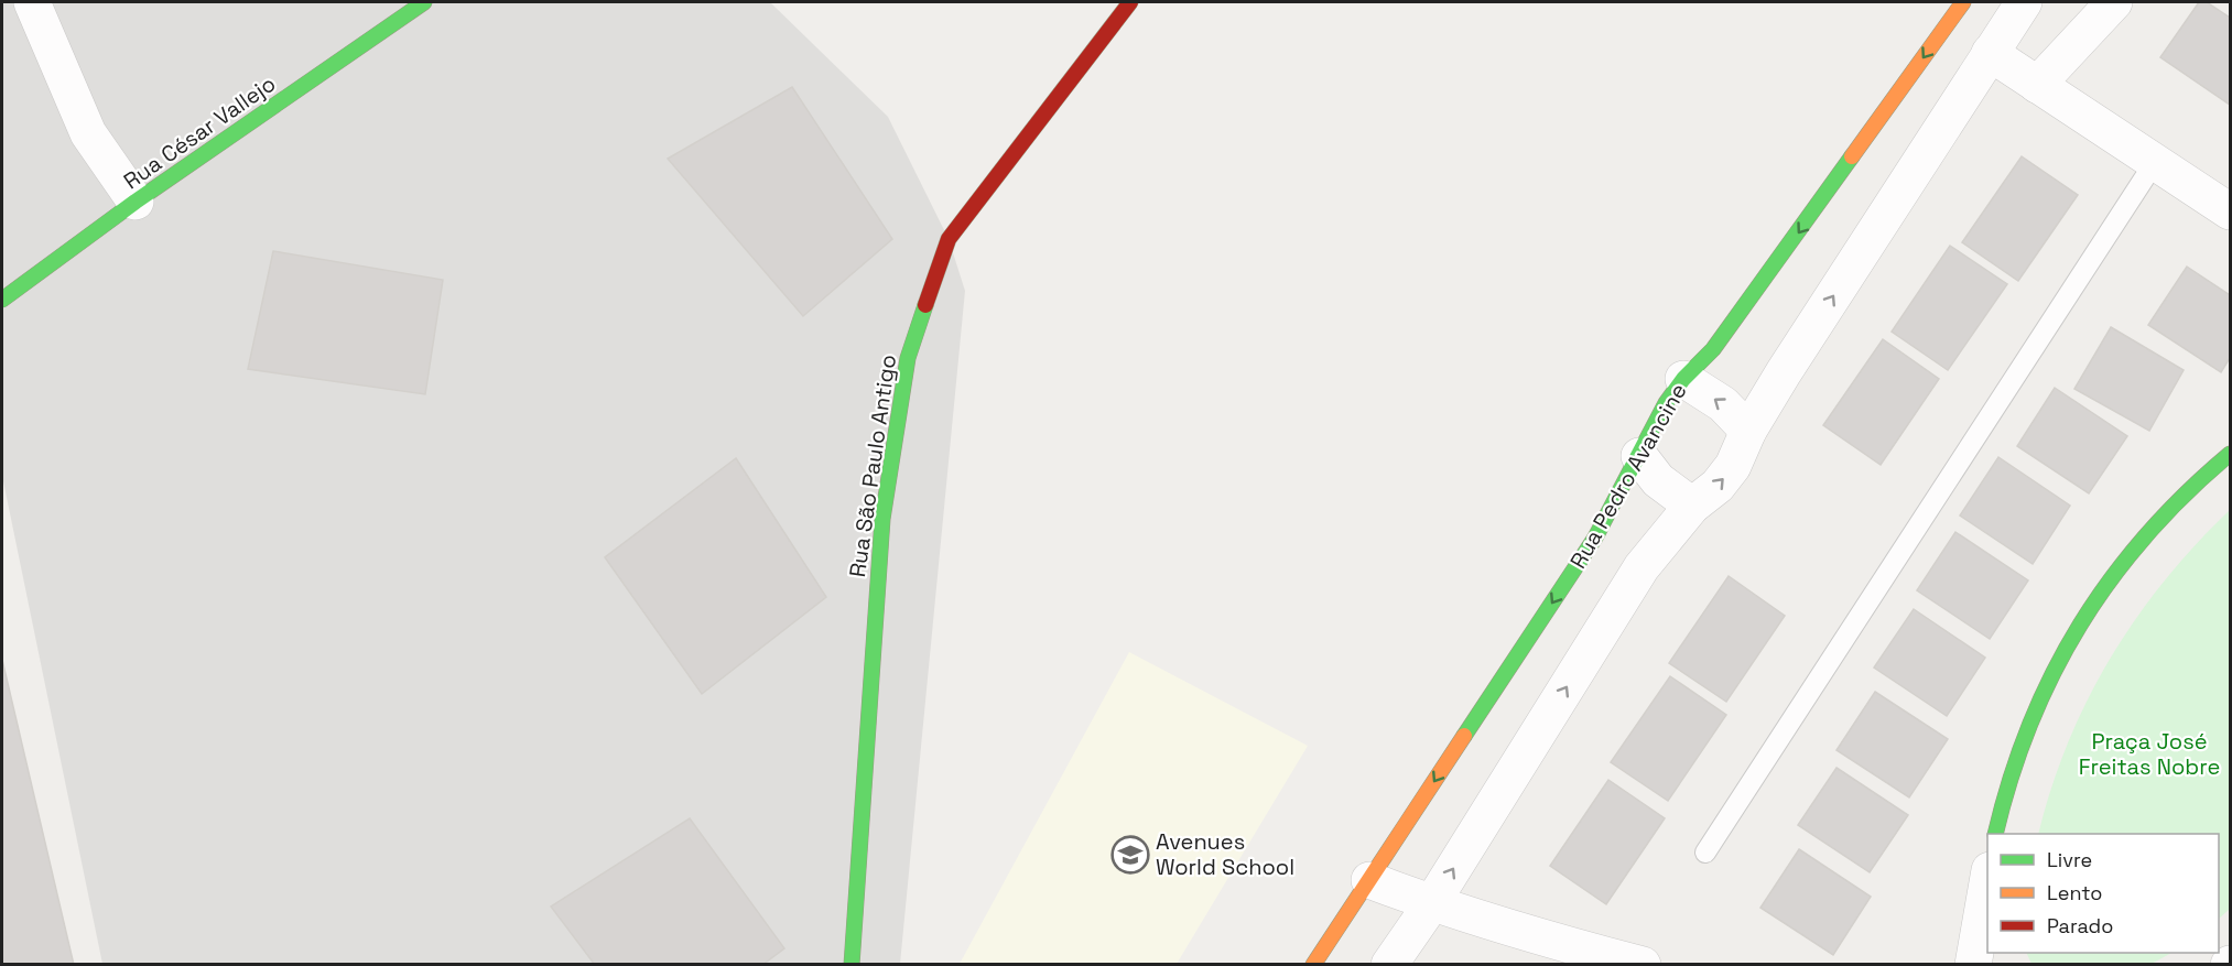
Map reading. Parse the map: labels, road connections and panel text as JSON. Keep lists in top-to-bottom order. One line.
{"streets":{"street":["Rua César Vallejo","Rua São Paulo Antigo","Rua Pedro Avancine"]},"parks":["Praça José Freitas Nobre"],"places":{"school or university":["Avenues World School"]},"legend":["Livre","Lento","Parado"]}
